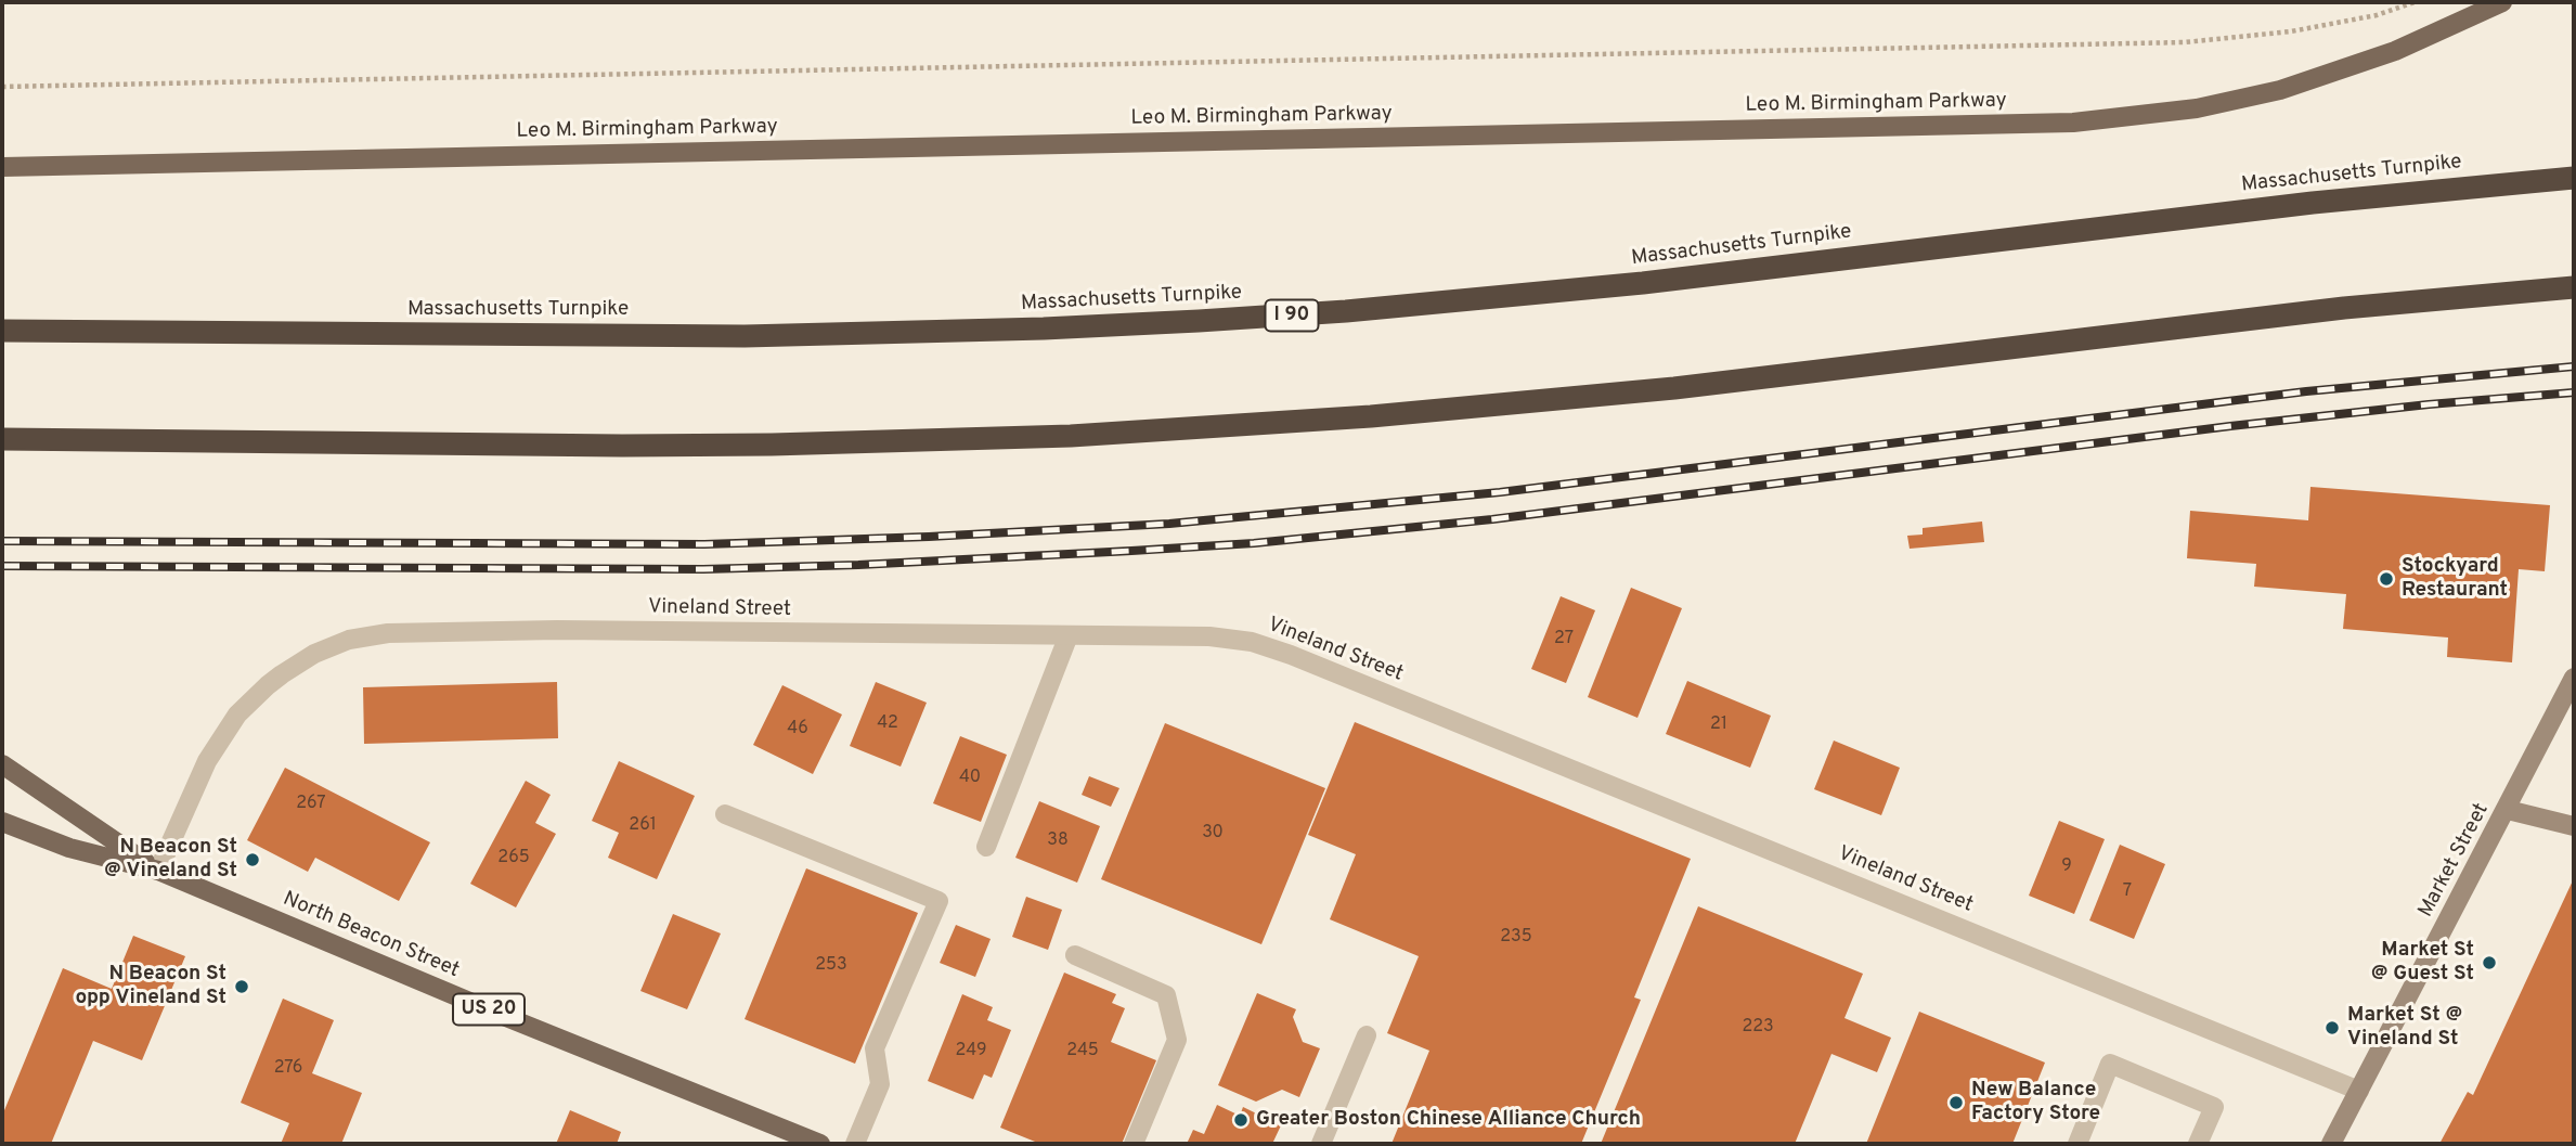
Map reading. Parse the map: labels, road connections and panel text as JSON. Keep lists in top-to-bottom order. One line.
{"streets":{"highway":["Massachusetts Turnpike","I 90"],"main road":["Leo M. Birmingham Parkway","Market Street","North Beacon Street","US 20"],"street":["Vineland Street"]},"crossings":[["Vineland Street","Market Street"],["Vineland Street","North Beacon Street"]],"places":["Stockyard Restaurant","N Beacon St @ Vineland St","Market St @ Guest St","N Beacon St opp Vineland St","Market St @ Vineland St","New Balance Factory Store","Greater Boston Chinese Alliance Church"],"house_numbers":["27","42","21","46","40","267","261","30","38","265","9","7","235","253","223","249","245","276"]}
